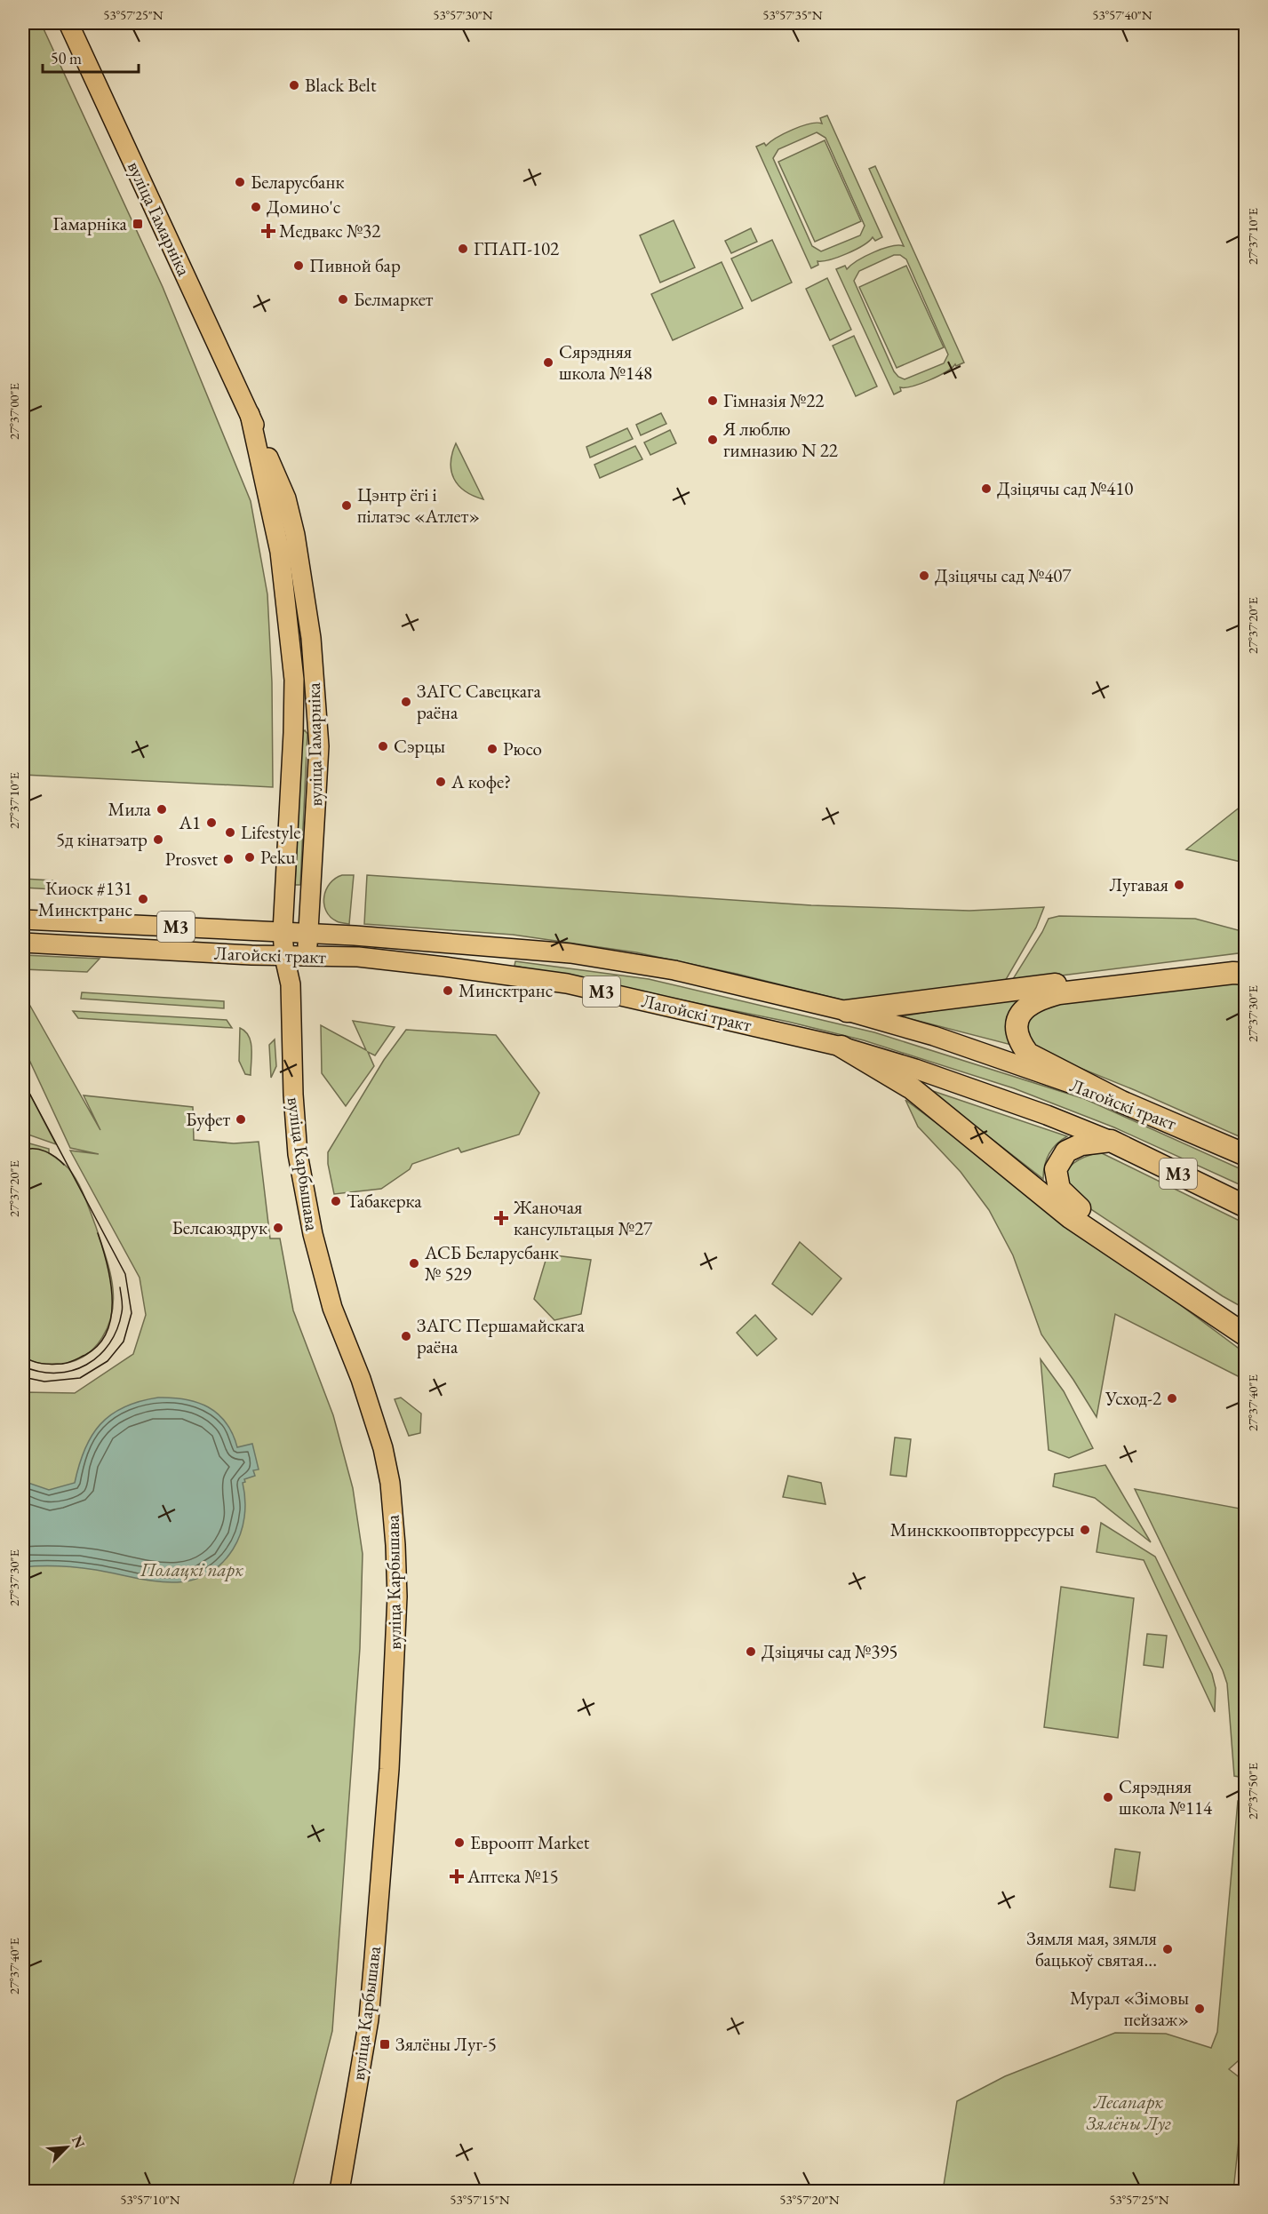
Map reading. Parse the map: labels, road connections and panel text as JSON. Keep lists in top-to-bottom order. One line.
{"streets":{"highway":["М3","Лагойскі тракт"],"main road":["вуліца Гамарніка","вуліца Карбышава"]},"crossings":[["вуліца Гамарніка","Лагойскі тракт"],["вуліца Гамарніка","вуліца Карбышава"]],"parks":["Полацкі парк","Лесапарк Зялёны Луг"],"places":{"other":["Black Belt","Беларусбанк","Домино'c","ГПАП-102","Пивной бар","Белмаркет","Сярэдняя школа №148","Гімназія №22","Я люблю гимназию N 22","Дзіцячы сад №410","Цэнтр ёгі і пілатэс «Атлет»","Дзіцячы сад №407","ЗАГС Савецкага раёна","Сэрцы","Рюсо","А кофе?","Мила","A1","Lifestyle","5д кінатэатр","Peku","Prosvet","Лугавая","Киоск #131 Минсктранс","Минсктранс","Буфет","Табакерка","Белсаюздрук","АСБ Беларусбанк № 529","ЗАГС Першамайскага раёна","Усход-2","Минсккоопвторресурсы","Дзіцячы сад №395","Сярэдняя школа №114","Евроопт Market","Зямля мая, зямля бацькоў святая...","Мурал «Зімовы пейзаж»"],"transit":["Гамарніка","Зялёны Луг-5"],"health":["Медвакс №32","Жаночая кансультацыя №27","Аптека №15"]},"scale_bar":"50 m","north":"top right","coordinates":["53°57'25\"N","53°57'30\"N","53°57'35\"N","53°57'40\"N","27°37'10\"E","27°37'00\"E","27°37'20\"E","27°37'30\"E","27°37'40\"E","27°37'50\"E","53°57'10\"N","53°57'15\"N","53°57'20\"N"]}
